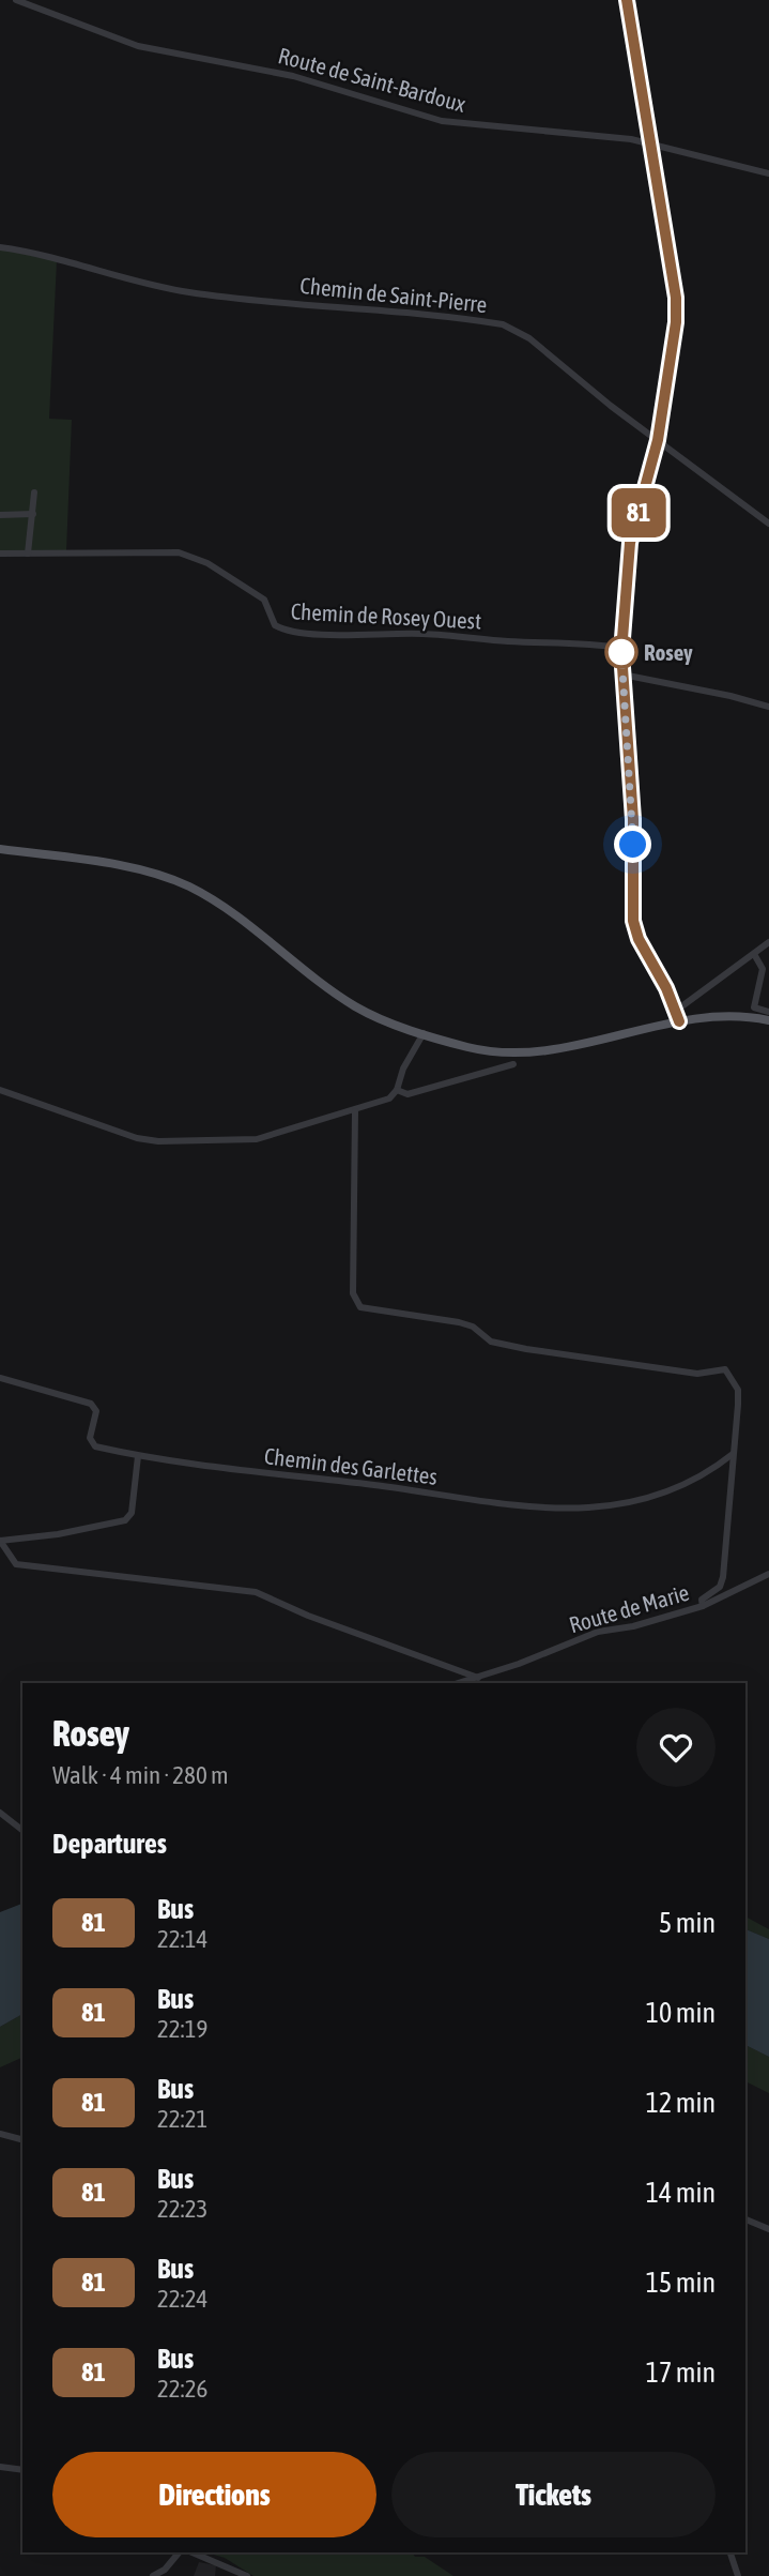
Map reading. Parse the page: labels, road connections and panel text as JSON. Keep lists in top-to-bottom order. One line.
{"streets":{"street":["Route de Saint-Bardoux","Chemin de Saint-Pierre","Chemin de Rosey Ouest","Chemin des Garlettes","Route de Marie"]},"places":["Rosey"],"lines":["bus line 81"],"page":{"on_map":"81","heading":[["Rosey","Walk · 4 min · 280 m"],"Departures"],"list":[{"mark":"81","name":"Bus","note":"22:14","value":"5 min"},{"mark":"81","name":"Bus","note":"22:19","value":"10 min"},{"mark":"81","name":"Bus","note":"22:21","value":"12 min"},{"mark":"81","name":"Bus","note":"22:23","value":"14 min"},{"mark":"81","name":"Bus","note":"22:24","value":"15 min"},{"mark":"81","name":"Bus","note":"22:26","value":"17 min"}],"buttons":["Directions","Tickets"]}}
